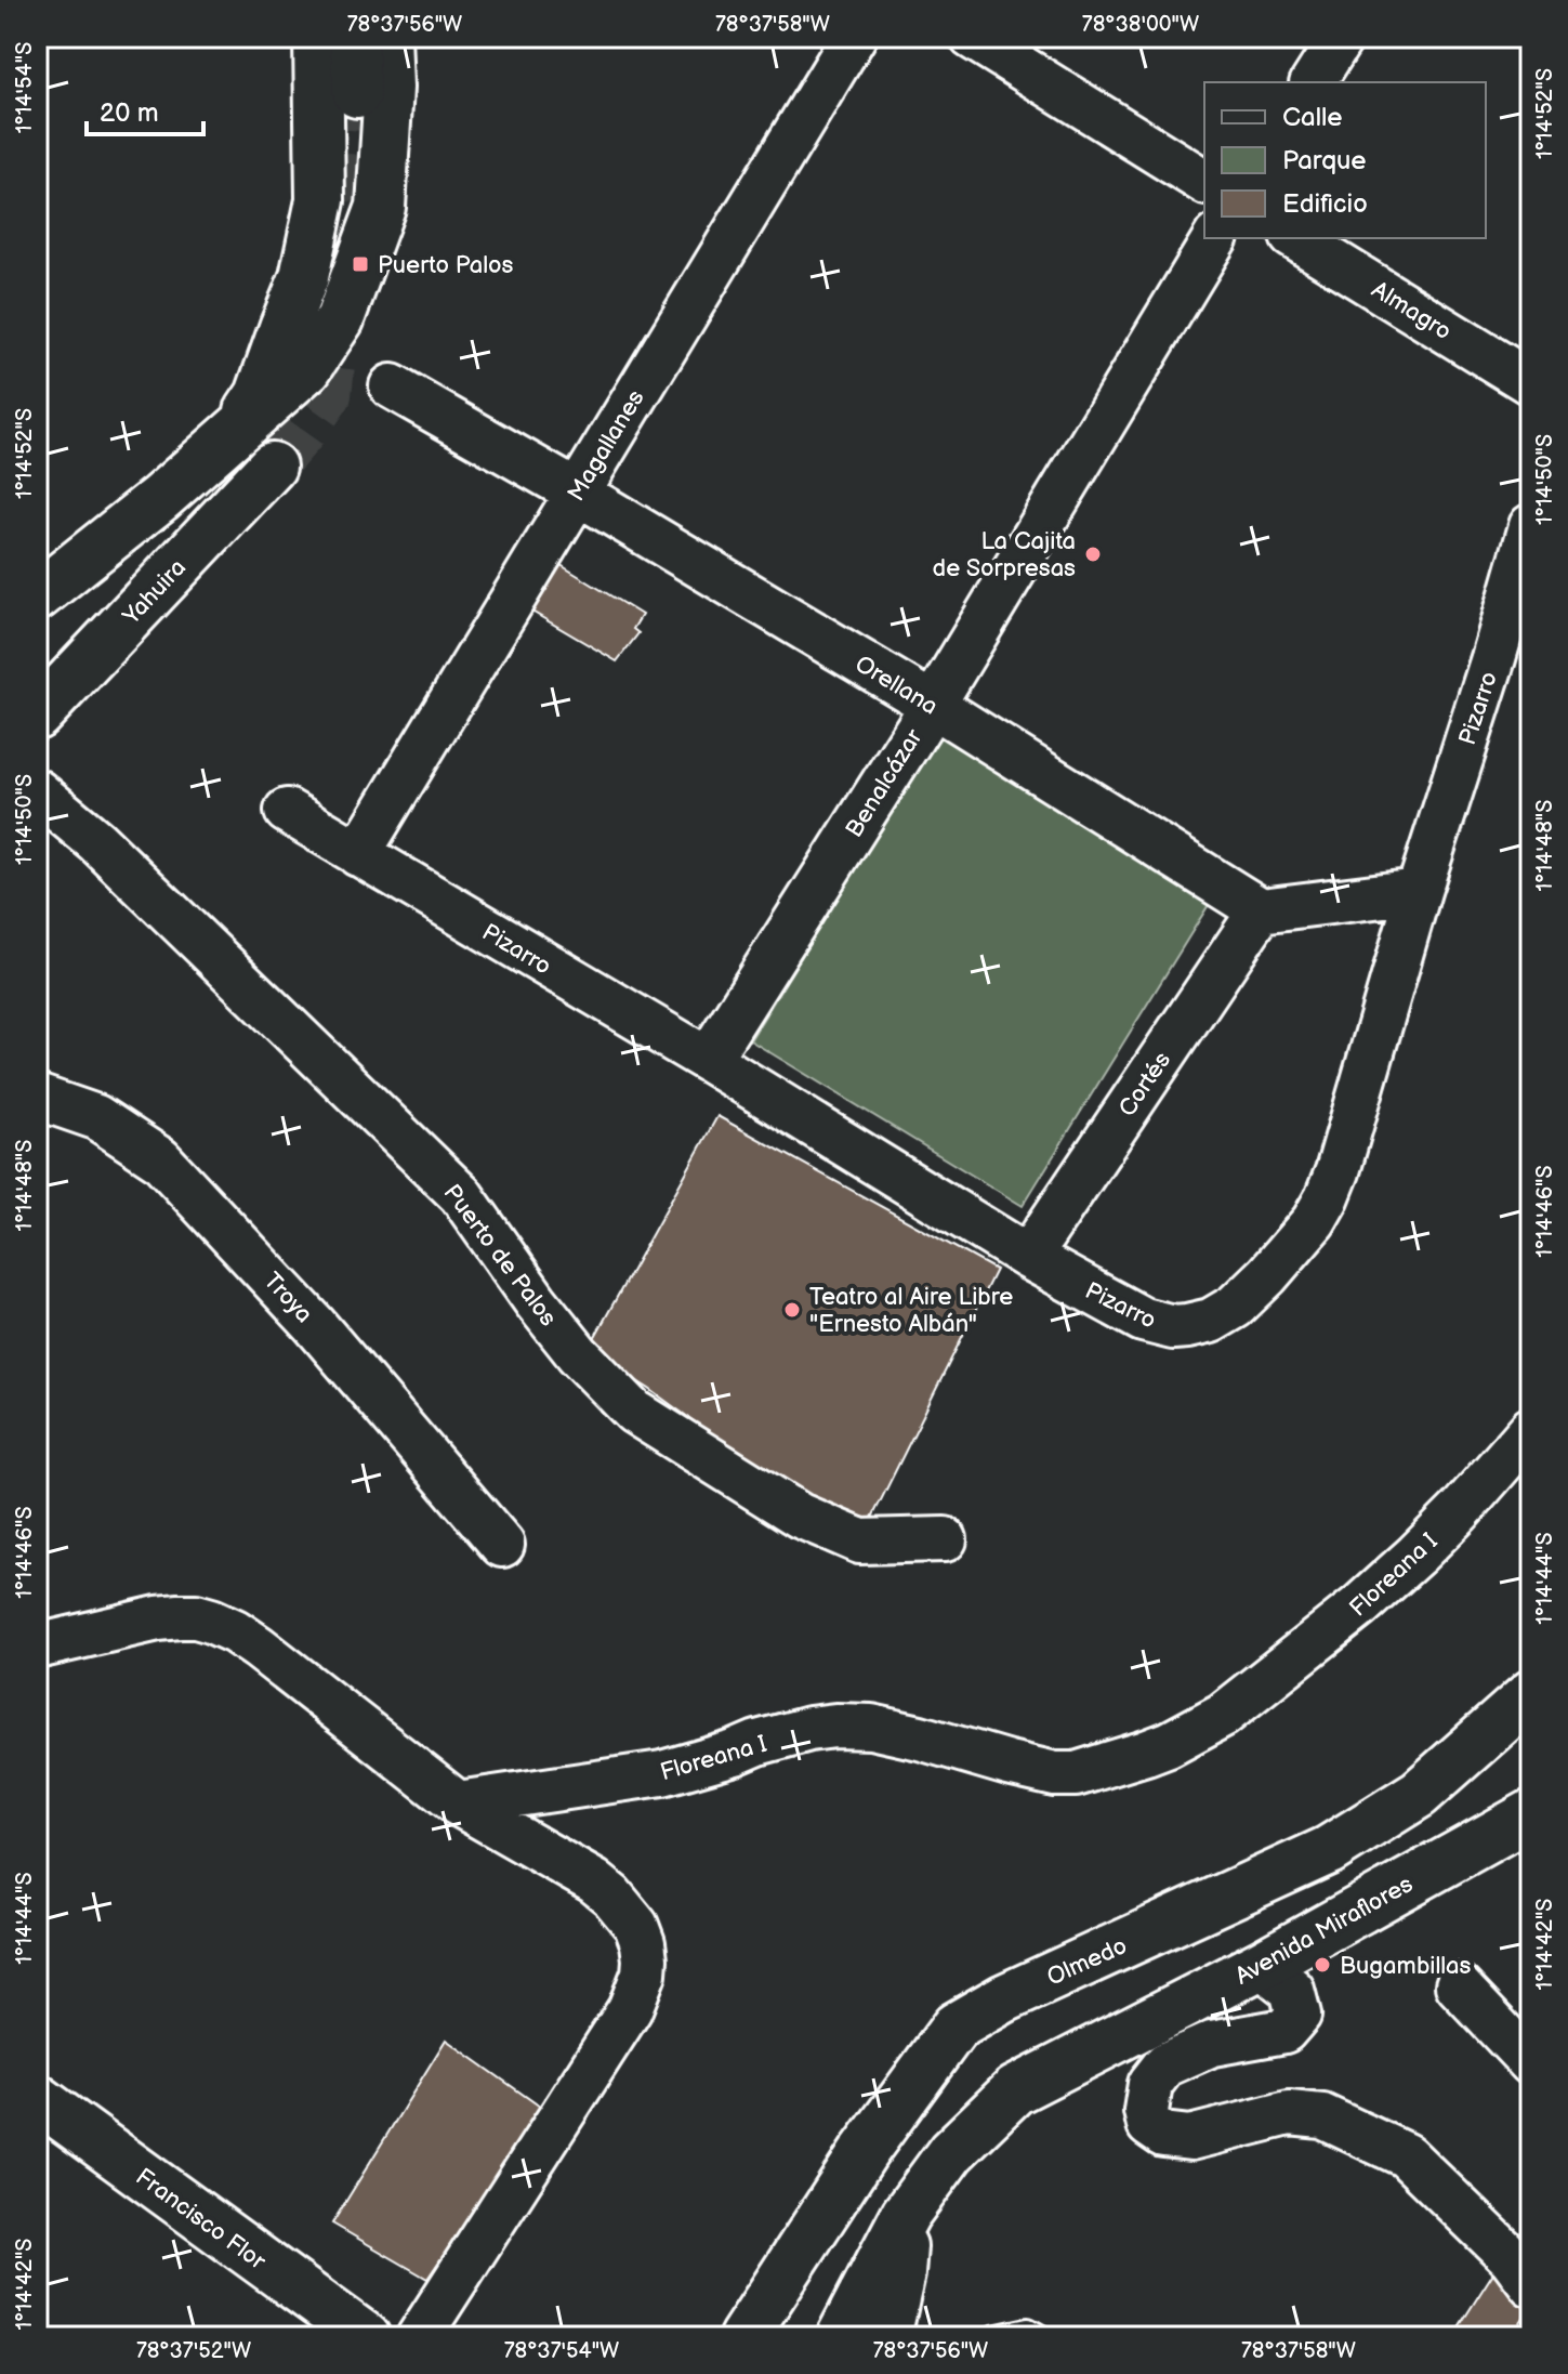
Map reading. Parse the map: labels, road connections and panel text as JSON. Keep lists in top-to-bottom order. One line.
{"streets":{"main road":["Yahuira","Avenida Miraflores","Olmedo","Francisco Flor"],"street":["Almagro","Magallanes","Orellana","Pizarro","Benalcázar","Cortés","Puerto de Palos","Troya","Floreana I"]},"crossings":[["Magallanes","Orellana"],["Magallanes","Pizarro"],["Orellana","Benalcázar"],["Orellana","Cortés"],["Pizarro","Benalcázar"],["Pizarro","Cortés"]],"places":{"transit":["Puerto Palos"],"other":["La Cajita de Sorpresas","Teatro al Aire Libre \"Ernesto Albán\"","Bugambillas"]},"legend":["Calle","Parque","Edificio"],"scale_bar":"20 m","coordinates":["78°37'56\"W","78°37'58\"W","78°38'00\"W","1°14'54\"S","1°14'52\"S","1°14'50\"S","1°14'48\"S","1°14'46\"S","1°14'44\"S","1°14'42\"S","78°37'52\"W","78°37'54\"W"]}
